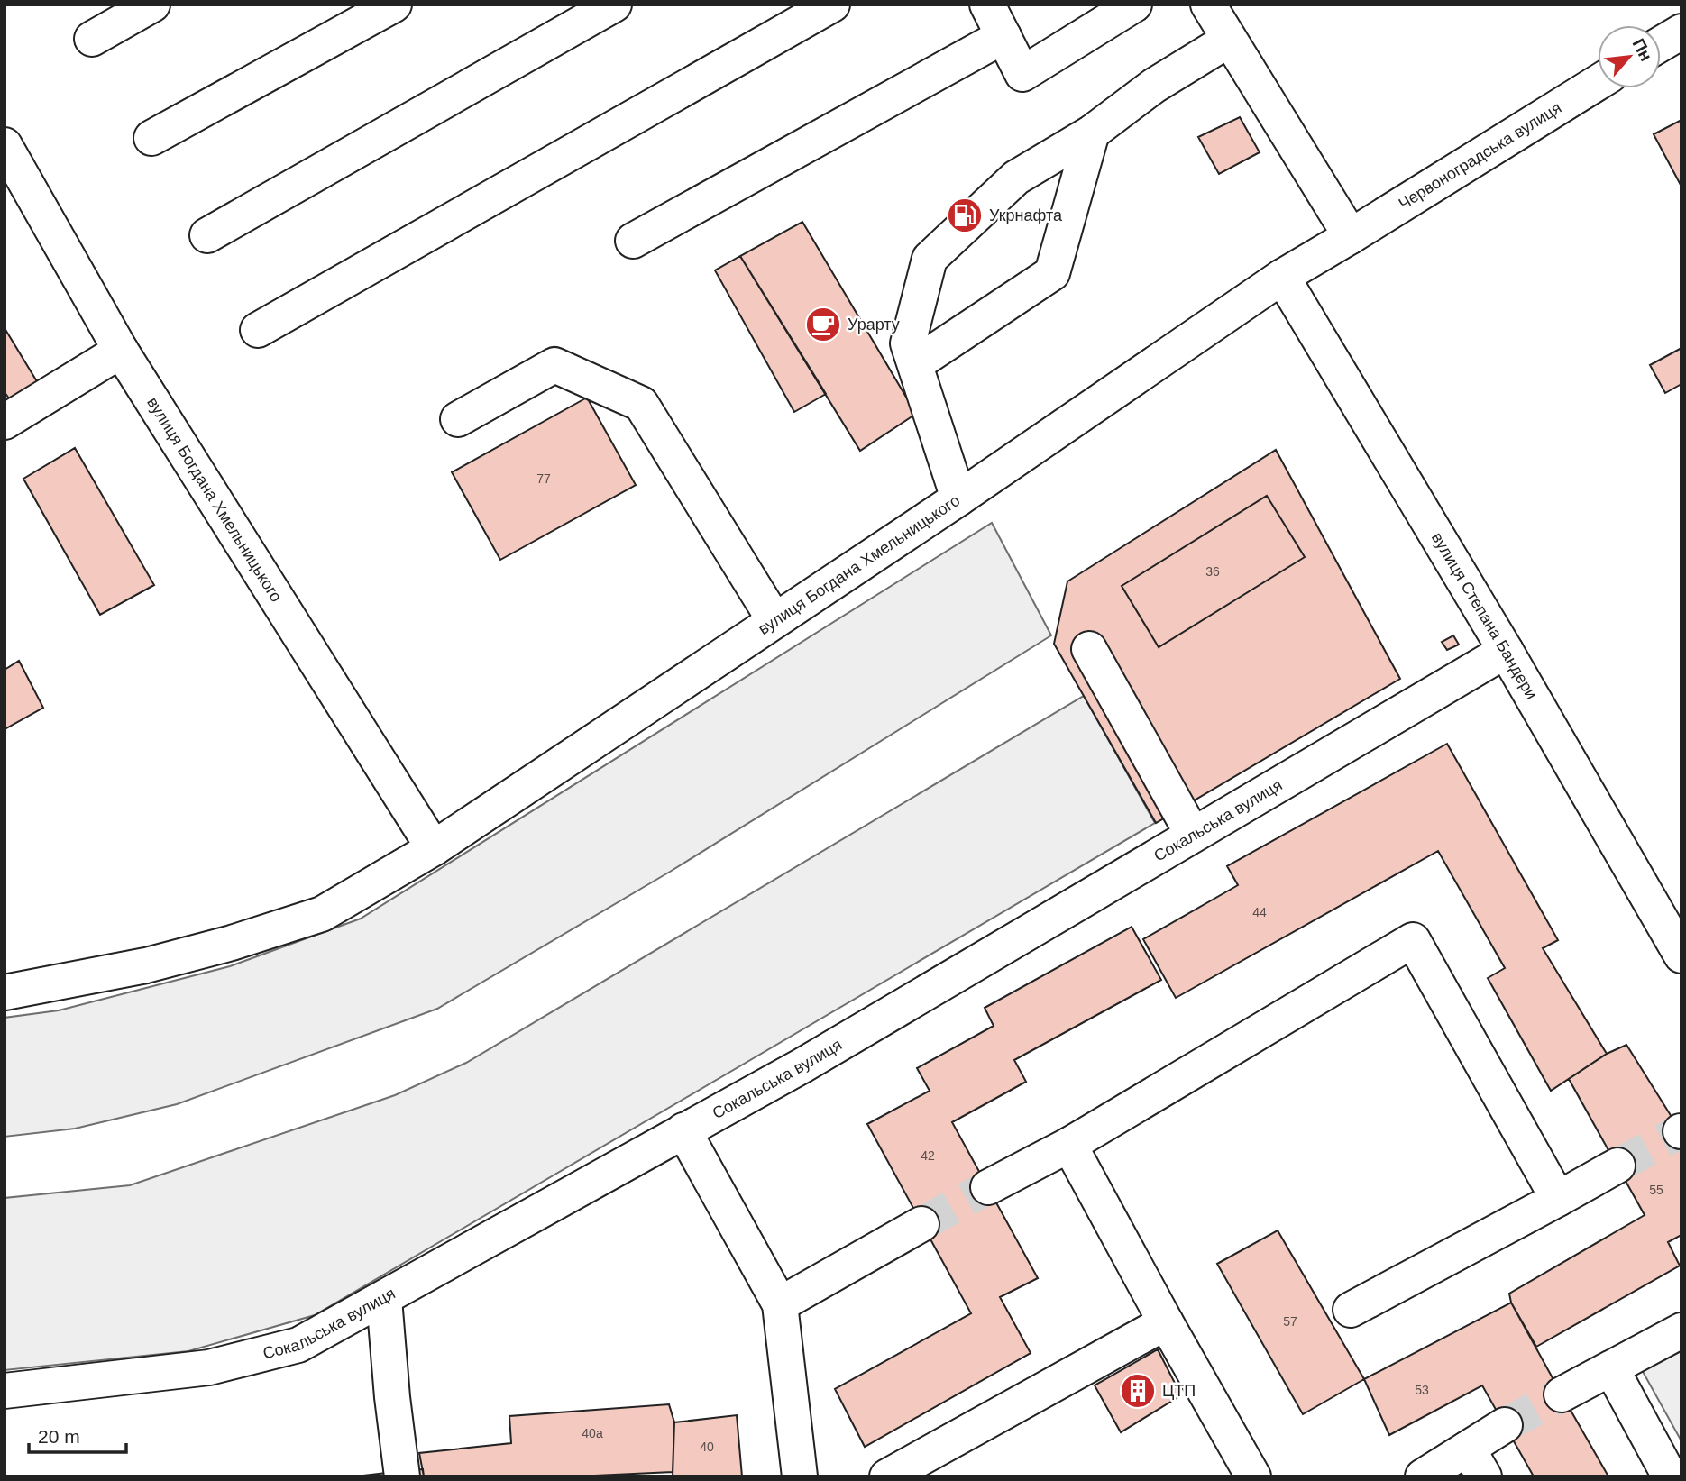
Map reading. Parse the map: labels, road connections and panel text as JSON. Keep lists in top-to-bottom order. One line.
{"streets":{"street":["Червоноградська вулиця","вулиця Богдана Хмельницького","вулиця Степана Бандери","Сокальська вулиця"]},"crossings":[["Червоноградська вулиця","вулиця Богдана Хмельницького"],["Червоноградська вулиця","вулиця Степана Бандери"],["вулиця Богдана Хмельницького","вулиця Степана Бандери"],["вулиця Степана Бандери","Сокальська вулиця"]],"places":{"fuel station":["Укрнафта"],"cafe":["Урарту"],"building":["ЦТП"]},"house_numbers":["77","36","44","42","55","57","53","40а","40"],"scale_bar":"20 m","north":"top right"}
